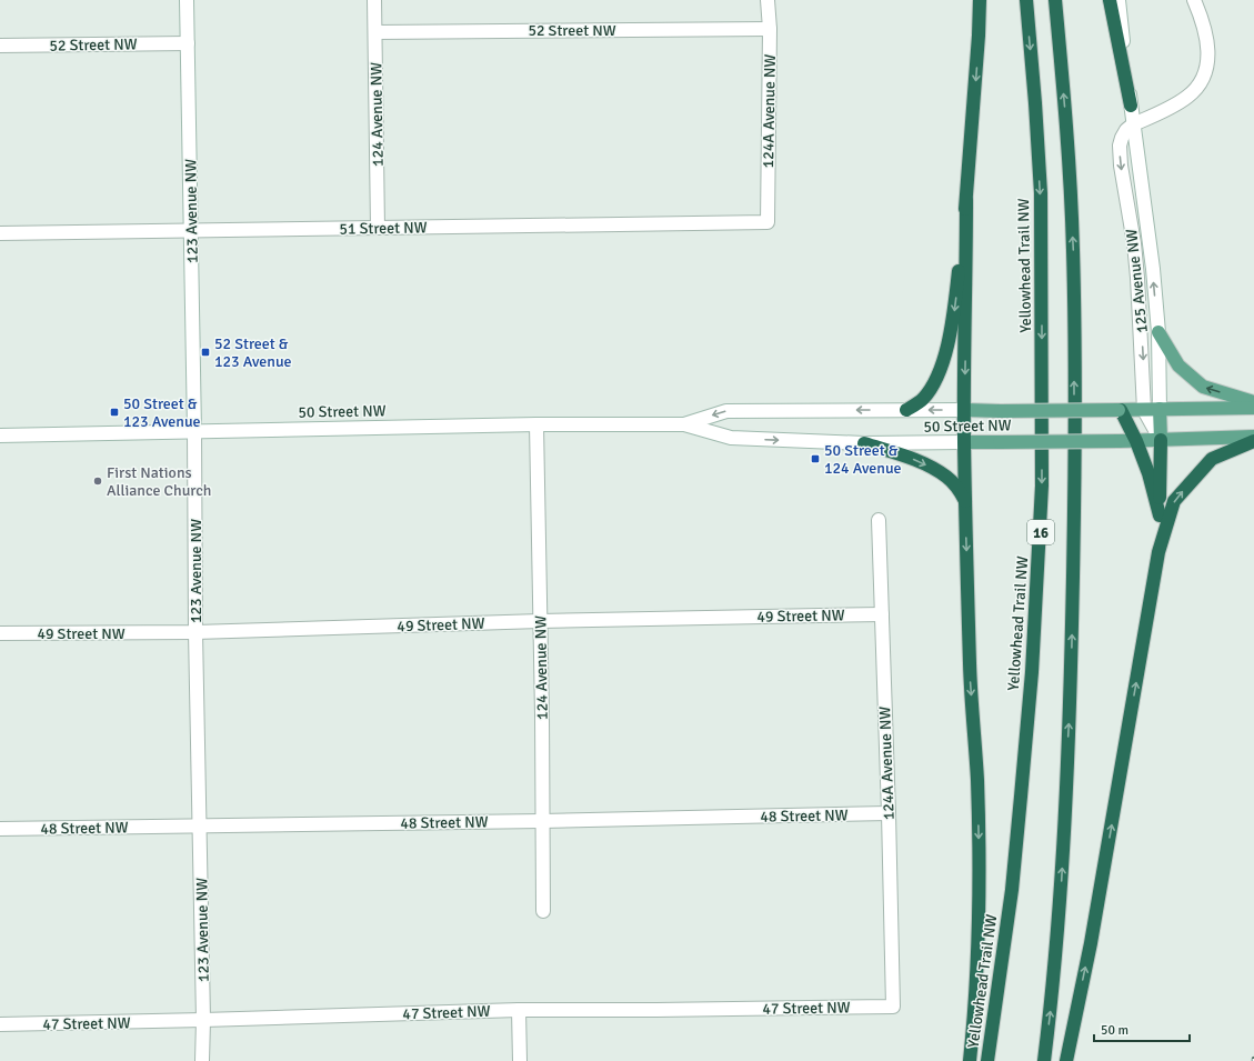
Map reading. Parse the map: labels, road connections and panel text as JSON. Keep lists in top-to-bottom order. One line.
{"streets":{"highway":["Yellowhead Trail NW","16"],"main road":["50 Street NW"],"street":["52 Street NW","124A Avenue NW","124 Avenue NW","123 Avenue NW","51 Street NW","125 Avenue NW","49 Street NW","48 Street NW","47 Street NW"]},"crossings":[["52 Street NW","124A Avenue NW"],["52 Street NW","124 Avenue NW"],["52 Street NW","123 Avenue NW"],["124A Avenue NW","51 Street NW"],["124A Avenue NW","49 Street NW"],["124A Avenue NW","48 Street NW"],["124A Avenue NW","47 Street NW"],["124 Avenue NW","51 Street NW"],["124 Avenue NW","50 Street NW"],["124 Avenue NW","49 Street NW"],["124 Avenue NW","48 Street NW"],["123 Avenue NW","51 Street NW"],["123 Avenue NW","50 Street NW"],["123 Avenue NW","49 Street NW"],["123 Avenue NW","48 Street NW"],["123 Avenue NW","47 Street NW"],["125 Avenue NW","50 Street NW"]],"places":{"transit":["52 Street & 123 Avenue","50 Street & 123 Avenue","50 Street & 124 Avenue"],"other":["First Nations Alliance Church"]},"scale_bar":"50 m"}
